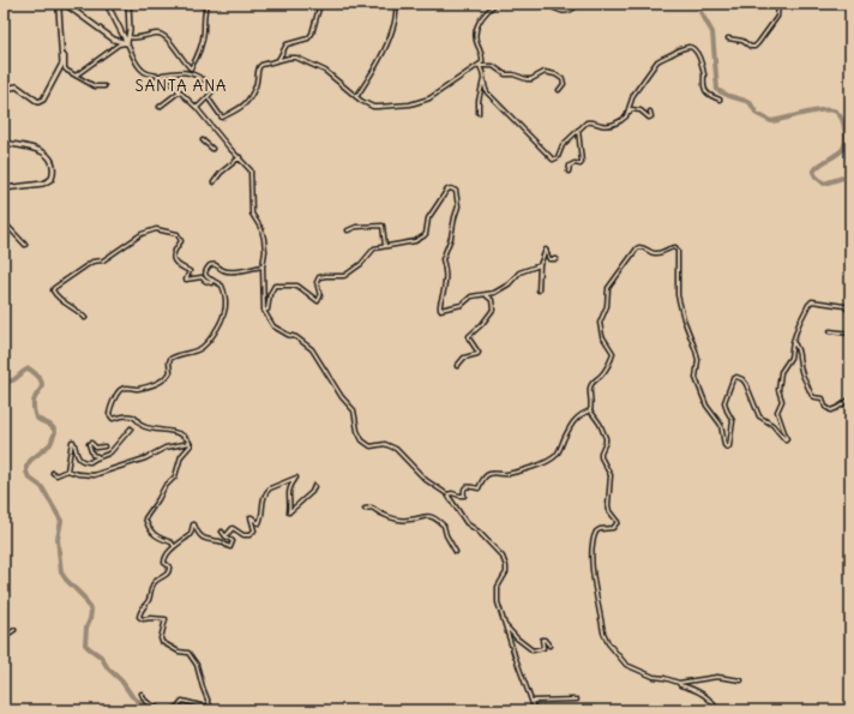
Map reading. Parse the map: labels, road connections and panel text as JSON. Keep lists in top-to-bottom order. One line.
{"districts":["SANTA ANA"]}
